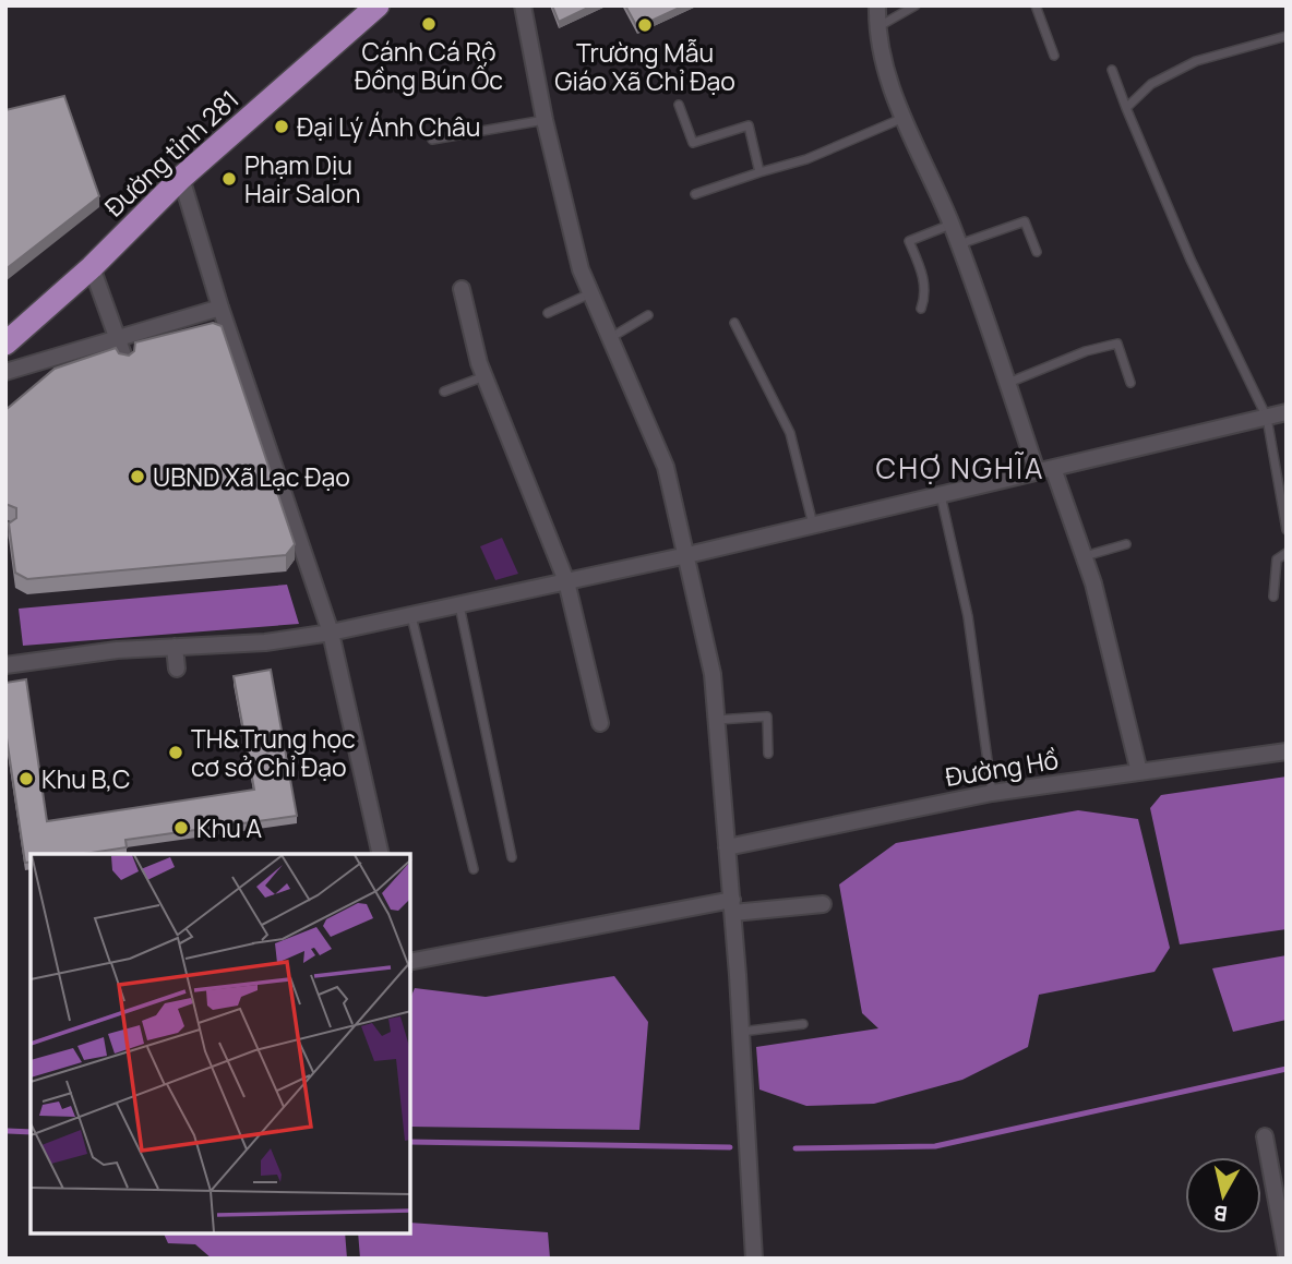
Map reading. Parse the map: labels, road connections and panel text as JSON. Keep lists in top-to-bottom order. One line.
{"streets":{"main road":["Đường tỉnh 281"],"street":["Đường Hồ"]},"districts":["CHỢ NGHĨA"],"places":["Cánh Cá Rô Đồng Bún Ốc","Trường Mẫu Giáo Xã Chỉ Đạo","Đại Lý Ánh Châu","Phạm Dịu Hair Salon","UBND Xã Lạc Đạo","TH&Trung học cơ sở Chỉ Đạo","Khu B,C","Khu A"],"north":"bottom"}
